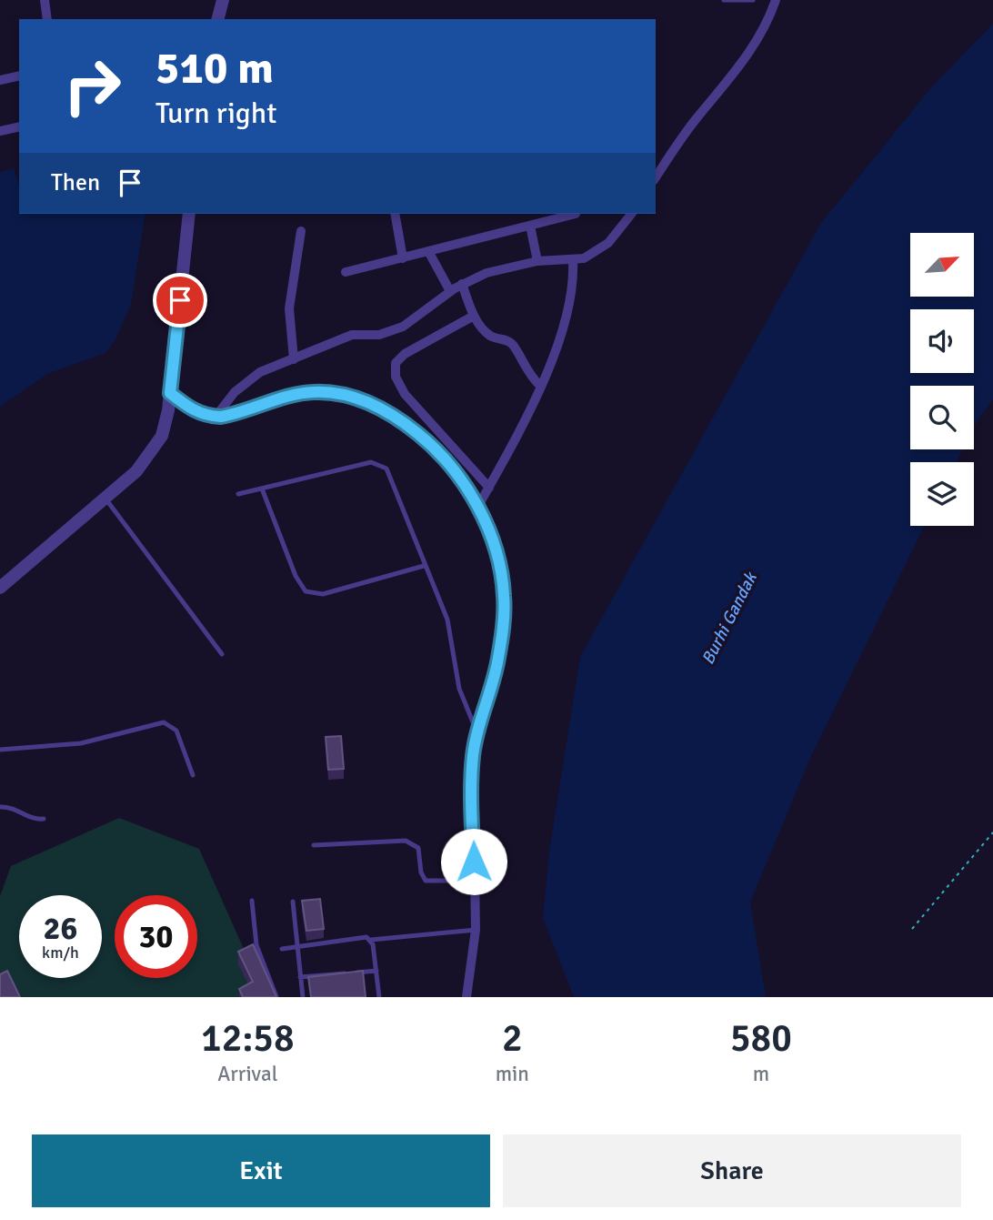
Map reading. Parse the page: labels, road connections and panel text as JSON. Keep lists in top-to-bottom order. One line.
{"water":["Burhi Gandak"],"north":"top right","page":{"turn":["510 m","Turn right"],"then":"Then","speed":"26 km/h","limit":"30","eta":["12:58","Arrival","2","min","580","m"],"buttons":["Exit","Share"]}}
